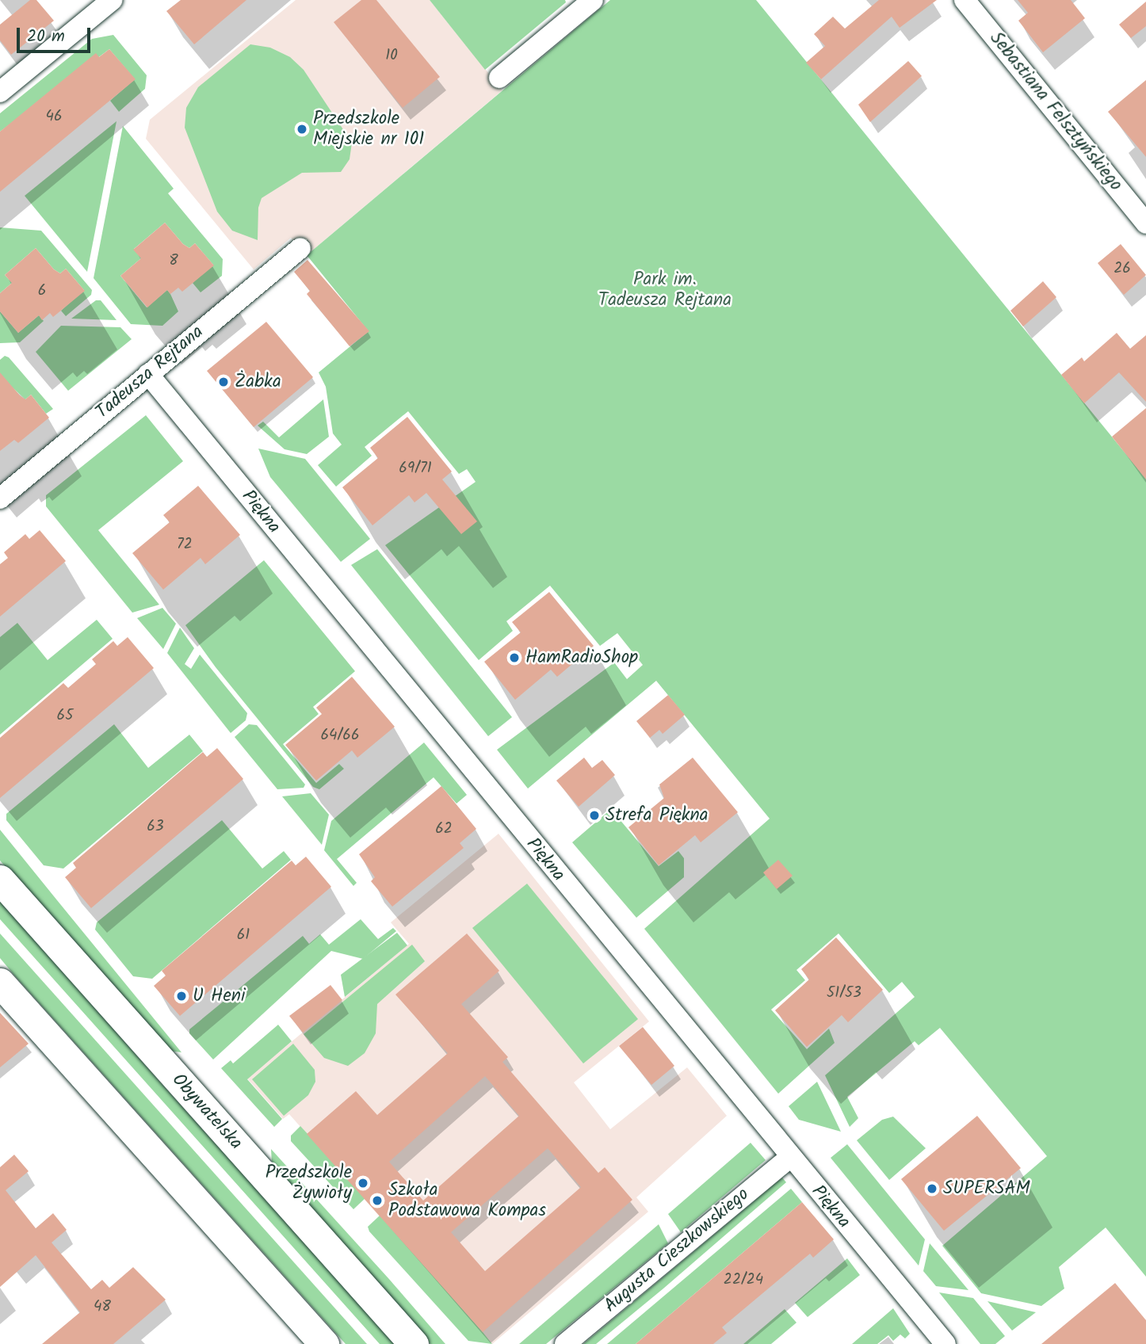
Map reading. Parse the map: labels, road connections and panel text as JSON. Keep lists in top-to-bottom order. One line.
{"streets":{"main road":["Obywatelska"],"street":["Sebastiana Felsztyńskiego","Tadeusza Rejtana","Piękna","Augusta Cieszkowskiego"]},"crossings":[["Tadeusza Rejtana","Piękna"],["Piękna","Augusta Cieszkowskiego"]],"parks":["Park im. Tadeusza Rejtana"],"places":["Przedszkole Miejskie nr 101","Żabka","HamRadioShop","Strefa Piękna","U Heni","Przedszkole Żywioły","SUPERSAM","Szkoła Podstawowa Kompas"],"house_numbers":["10","46","8","26","6","69/71","72","65","64/66","63","62","61","51/53","22/24","48"],"scale_bar":"20 m"}
